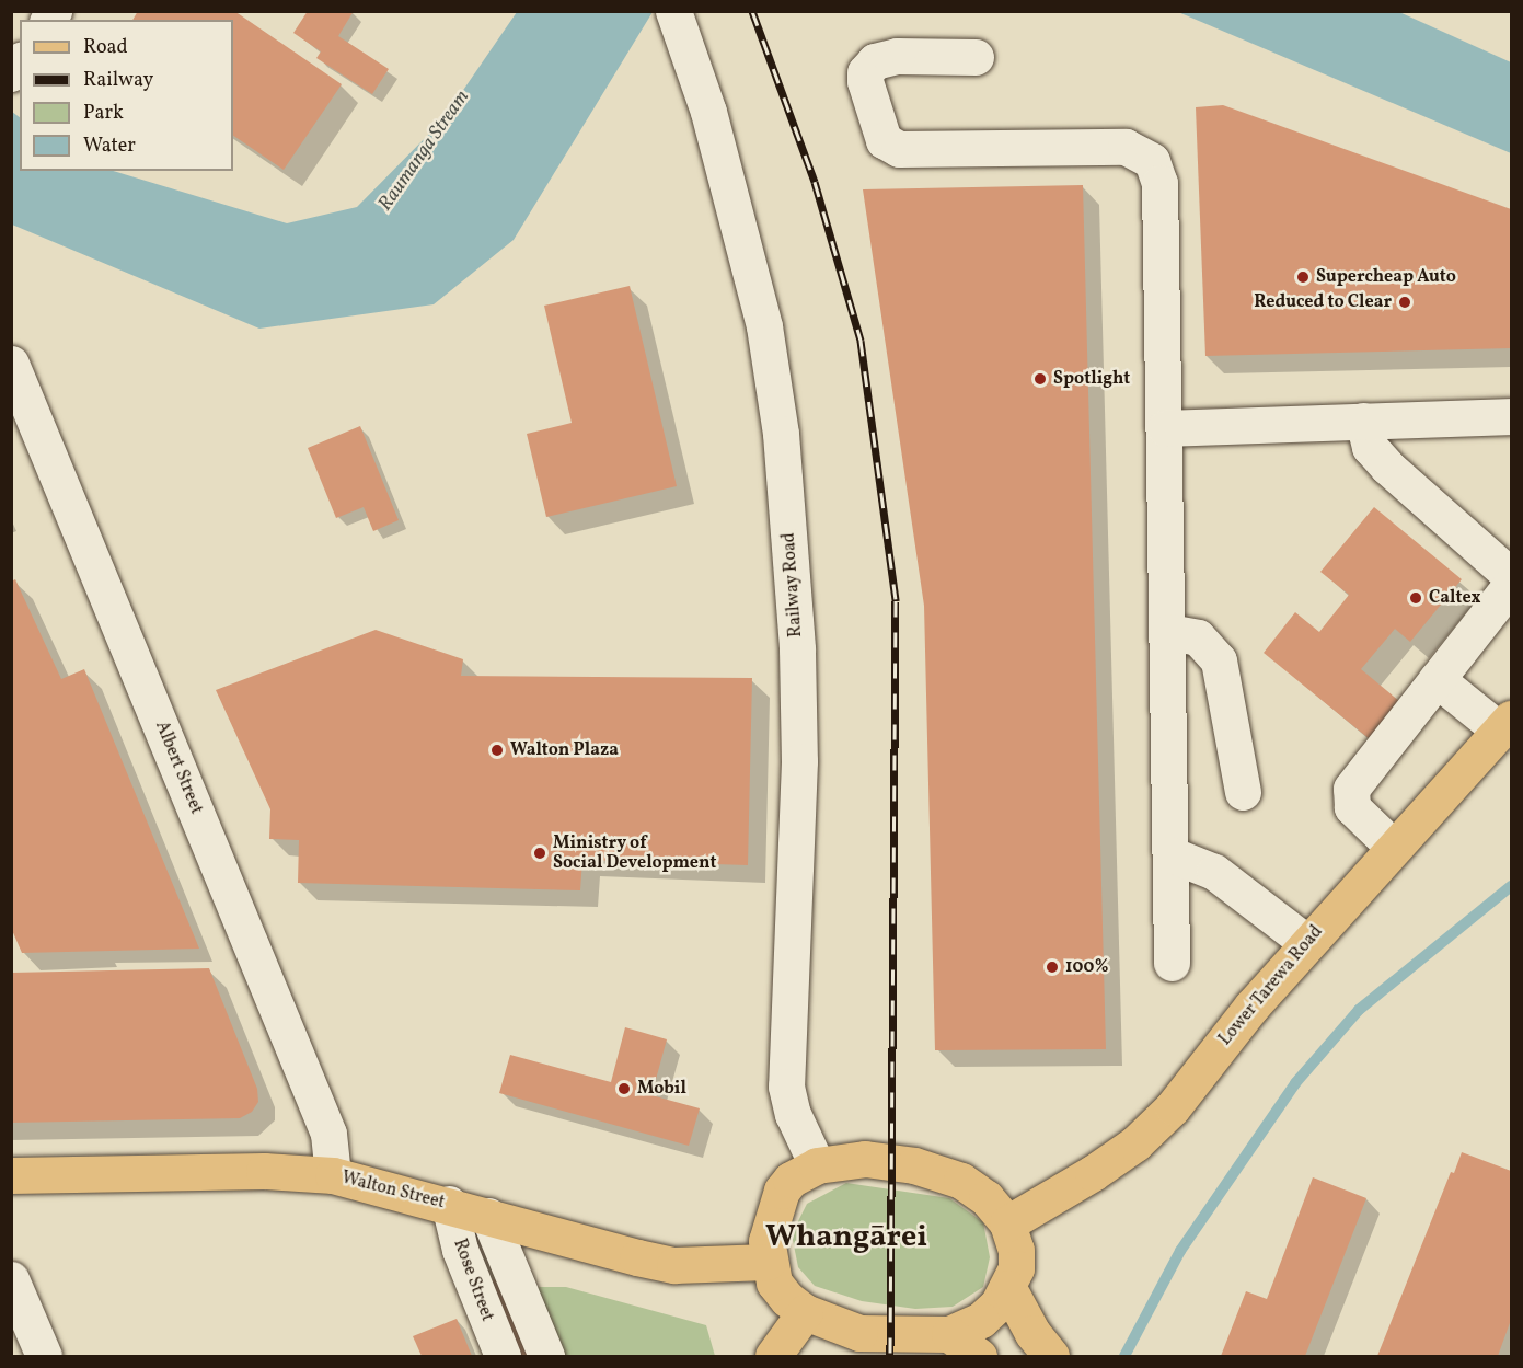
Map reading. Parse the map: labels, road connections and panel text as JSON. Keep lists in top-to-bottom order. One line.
{"streets":{"main road":["Lower Tarewa Road","Walton Street"],"street":["Railway Road","Albert Street","Rose Street"]},"crossings":[["Railway Road","Lower Tarewa Road"],["Railway Road","Walton Street"],["Albert Street","Walton Street"],["Lower Tarewa Road","Walton Street"],["Walton Street","Rose Street"]],"districts":["Whangārei"],"water":["Raumanga Stream"],"places":["Supercheap Auto","Reduced to Clear","Spotlight","Caltex","Walton Plaza","Ministry of Social Development","100%","Mobil"],"legend":["Road","Railway","Park","Water"]}
